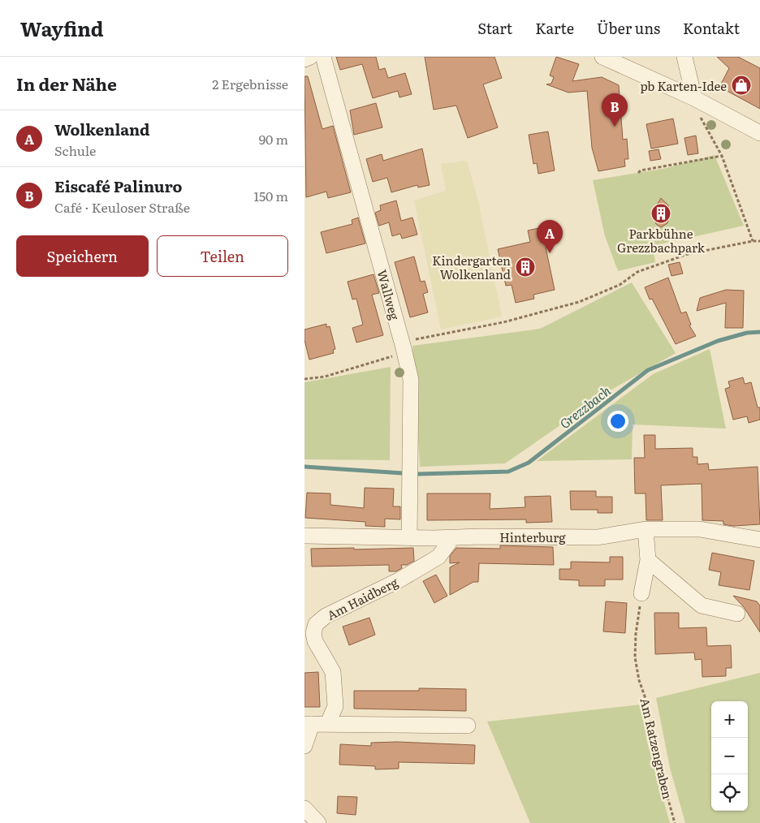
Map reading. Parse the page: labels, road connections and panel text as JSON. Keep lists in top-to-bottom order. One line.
{"streets":{"street":["Wallweg","Hinterburg","Am Haidberg"],"path":["Am Ratzengraben"]},"crossings":[["Wallweg","Hinterburg"],["Hinterburg","Am Haidberg"]],"water":["Grezzbach"],"places":{"shop":["pb Karten-Idee"],"building":["Parkbühne Grezzbachpark","Kindergarten Wolkenland"]},"page":{"header":"Wayfind","nav":["Start","Karte","Über uns","Kontakt"],"heading":["In der Nähe","2 Ergebnisse"],"pins":["B","A"],"list":[{"mark":"A","name":"Wolkenland","note":"Schule","value":"90 m"},{"mark":"B","name":"Eiscafé Palinuro","note":"Café · Keuloser Straße","value":"150 m"}],"buttons":["Speichern","Teilen"],"map_buttons":["+","−"]}}
